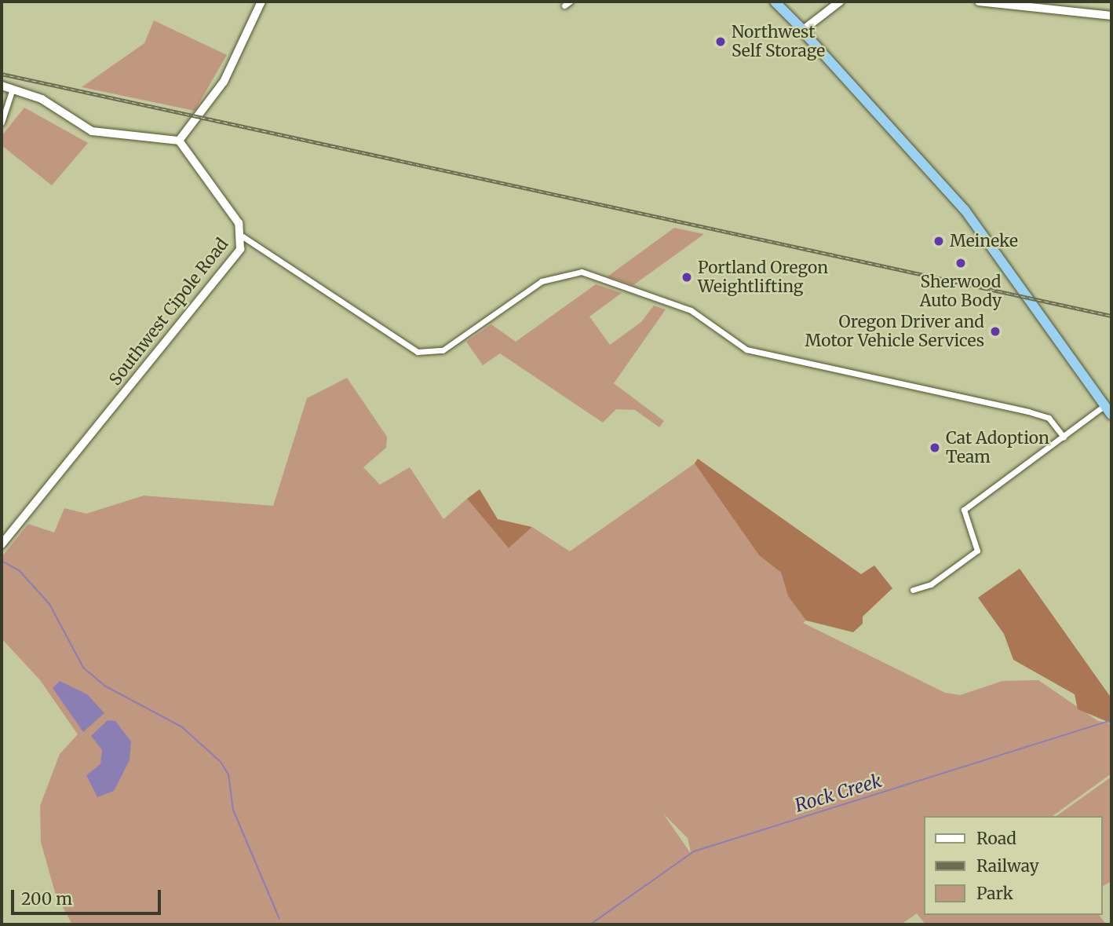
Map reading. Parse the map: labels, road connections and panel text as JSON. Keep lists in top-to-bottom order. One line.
{"streets":{"street":["Southwest Cipole Road"]},"water":["Rock Creek"],"places":["Northwest Self Storage","Meineke","Sherwood Auto Body","Portland Oregon Weightlifting","Oregon Driver and Motor Vehicle Services","Cat Adoption Team"],"legend":["Road","Railway","Park"],"scale_bar":"200 m"}
